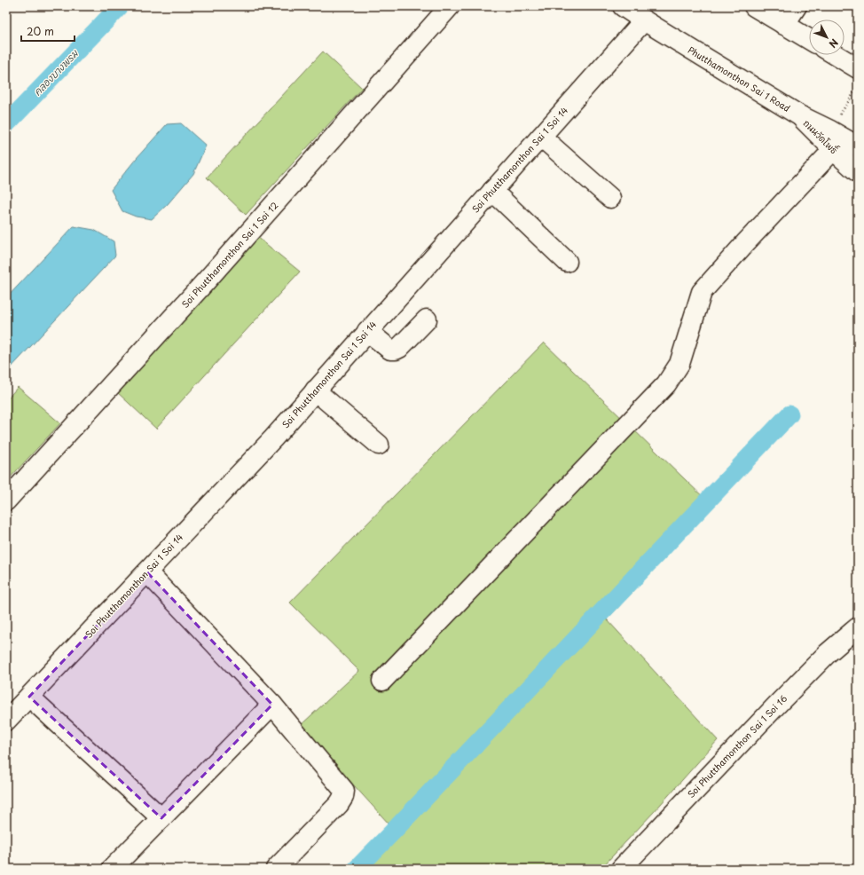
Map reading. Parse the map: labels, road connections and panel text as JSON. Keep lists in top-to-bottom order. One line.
{"streets":{"street":["Phutthamonthon Sai 1 Road","ถนนวัดโพธิ์","Soi Phutthamonthon Sai 1 Soi 14","Soi Phutthamonthon Sai 1 Soi 12","Soi Phutthamonthon Sai 1 Soi 16"]},"crossings":[["Phutthamonthon Sai 1 Road","ถนนวัดโพธิ์"],["Phutthamonthon Sai 1 Road","Soi Phutthamonthon Sai 1 Soi 14"]],"water":["คลองบางพรม"],"scale_bar":"20 m","north":"bottom right"}
